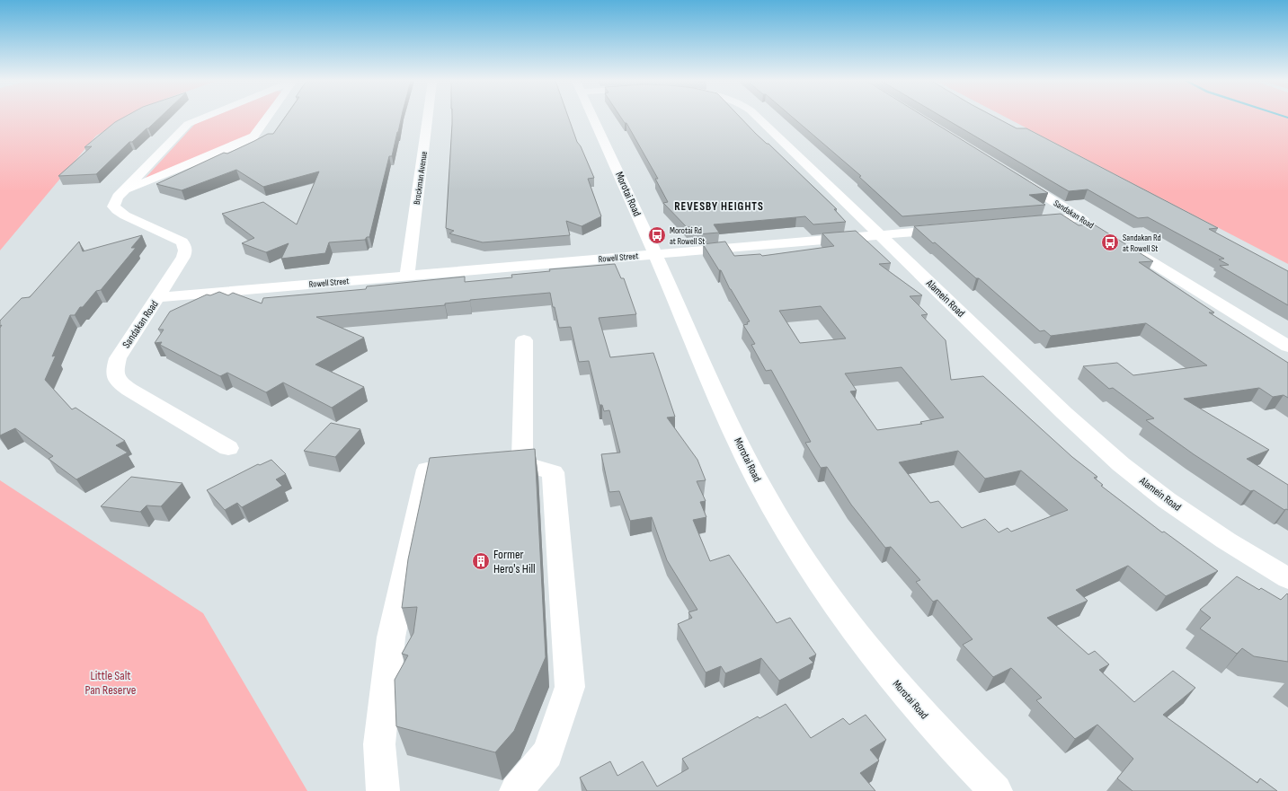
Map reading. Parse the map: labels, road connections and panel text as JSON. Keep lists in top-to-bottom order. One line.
{"streets":{"street":["Brockman Avenue","Morotai Road","Sandakan Road","Rowell Street","Alamein Road"]},"crossings":[["Brockman Avenue","Rowell Street"],["Morotai Road","Rowell Street"],["Sandakan Road","Rowell Street"],["Rowell Street","Alamein Road"]],"districts":["REVESBY HEIGHTS"],"parks":["Little Salt Pan Reserve"],"places":{"bus stop":["Morotai Rd at Rowell St","Sandakan Rd at Rowell St"],"building":["Former Hero's Hill"]}}
